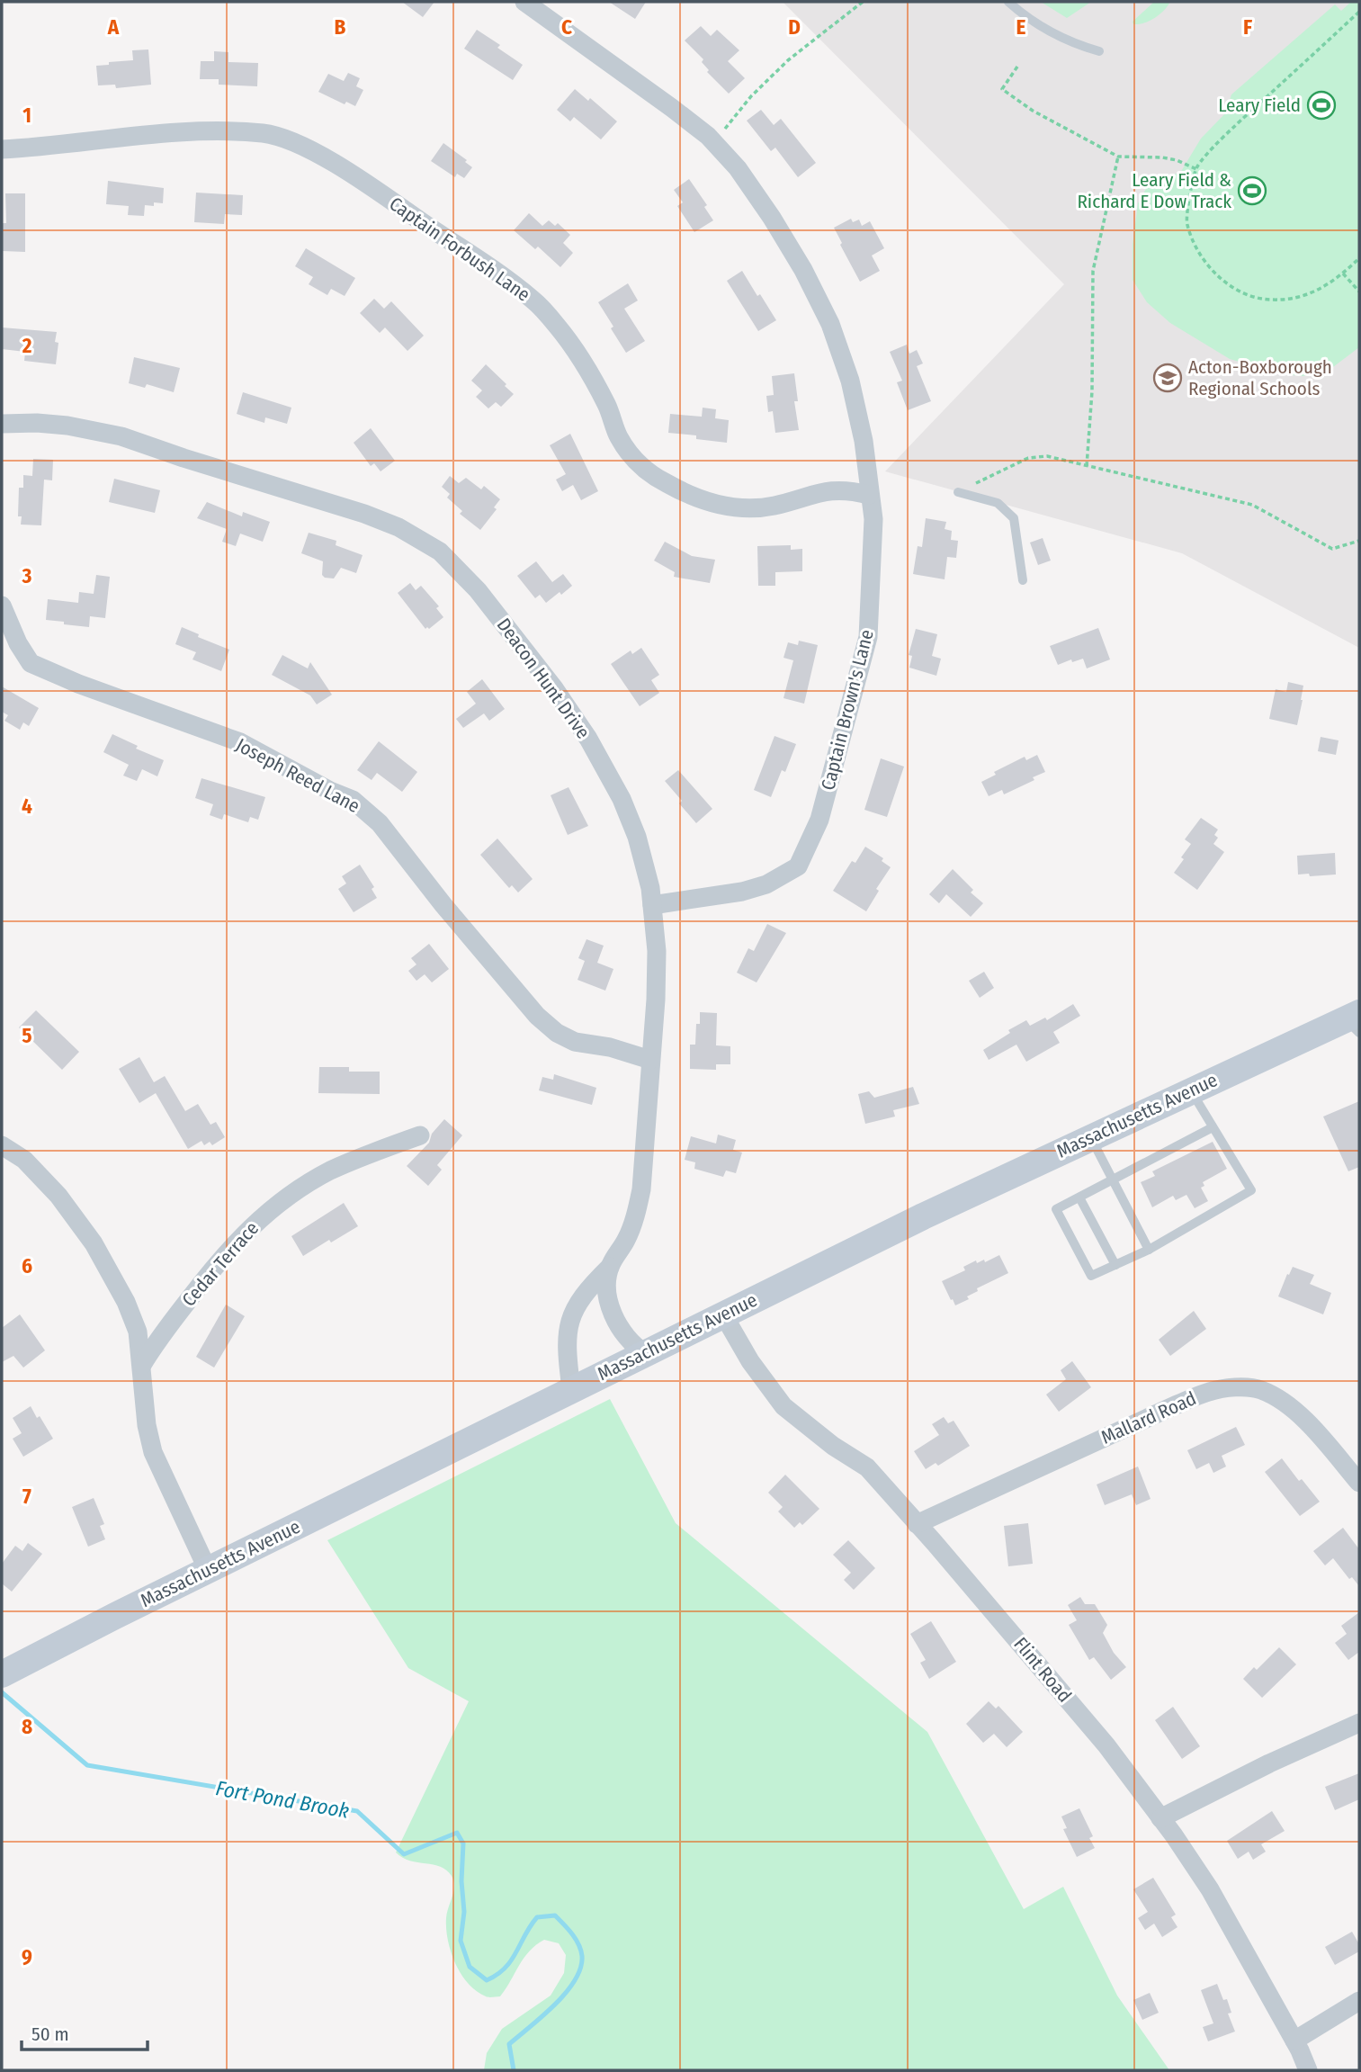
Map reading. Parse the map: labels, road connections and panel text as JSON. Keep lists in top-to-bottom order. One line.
{"streets":{"main road":["Massachusetts Avenue"],"street":["Captain Forbush Lane","Deacon Hunt Drive","Captain Brown's Lane","Joseph Reed Lane","Cedar Terrace","Mallard Road","Flint Road"]},"crossings":[["Captain Forbush Lane","Captain Brown's Lane"],["Deacon Hunt Drive","Captain Brown's Lane"],["Deacon Hunt Drive","Joseph Reed Lane"],["Deacon Hunt Drive","Massachusetts Avenue"],["Massachusetts Avenue","Flint Road"],["Mallard Road","Flint Road"]],"water":["Fort Pond Brook"],"places":{"sports":["Leary Field","Leary Field & Richard E Dow Track"],"school or university":["Acton-Boxborough Regional Schools"]},"scale_bar":"50 m","grid":{"columns":["A","B","C","D","E","F"],"rows":["1","2","3","4","5","6","7","8","9"]}}
